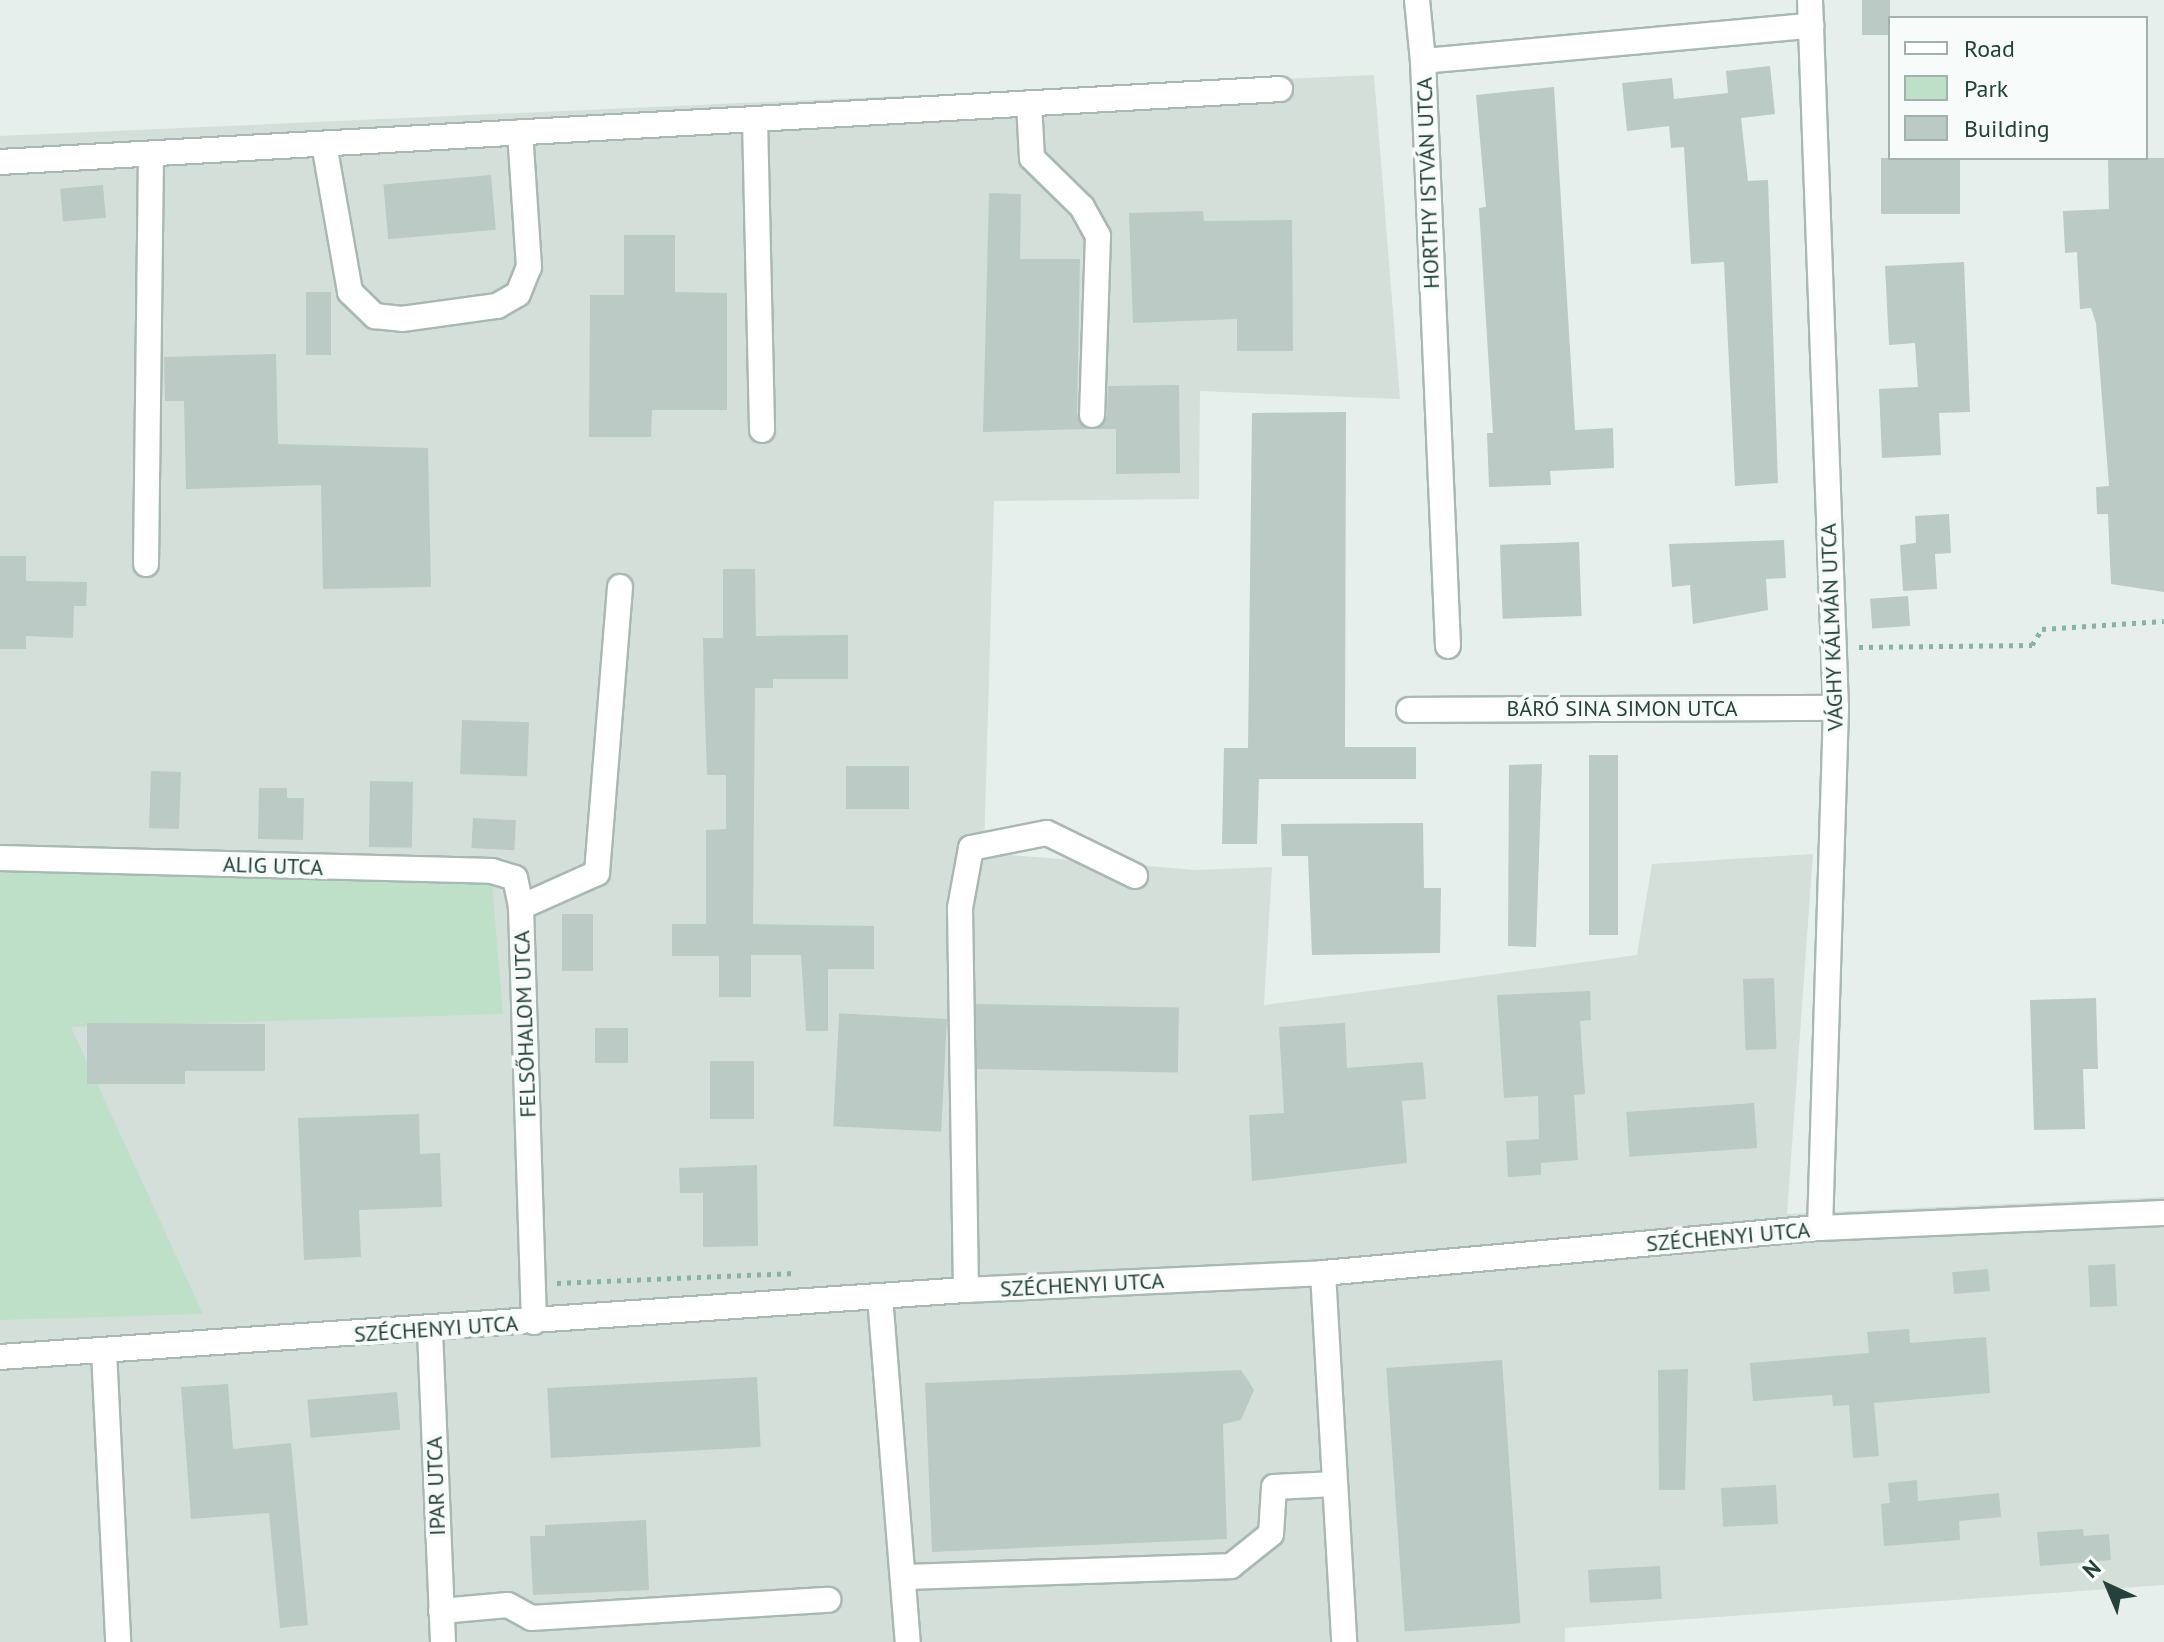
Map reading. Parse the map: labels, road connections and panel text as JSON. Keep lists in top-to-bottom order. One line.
{"streets":{"street":["HORTHY ISTVÁN UTCA","VÁGHY KÁLMÁN UTCA","BÁRÓ SINA SIMON UTCA","ALIG UTCA","FELSŐHALOM UTCA","SZÉCHENYI UTCA","IPAR UTCA"]},"crossings":[["HORTHY ISTVÁN UTCA","VÁGHY KÁLMÁN UTCA"],["VÁGHY KÁLMÁN UTCA","BÁRÓ SINA SIMON UTCA"],["VÁGHY KÁLMÁN UTCA","SZÉCHENYI UTCA"],["ALIG UTCA","FELSŐHALOM UTCA"],["FELSŐHALOM UTCA","SZÉCHENYI UTCA"],["SZÉCHENYI UTCA","IPAR UTCA"]],"legend":["Road","Park","Building"],"north":"top left"}
